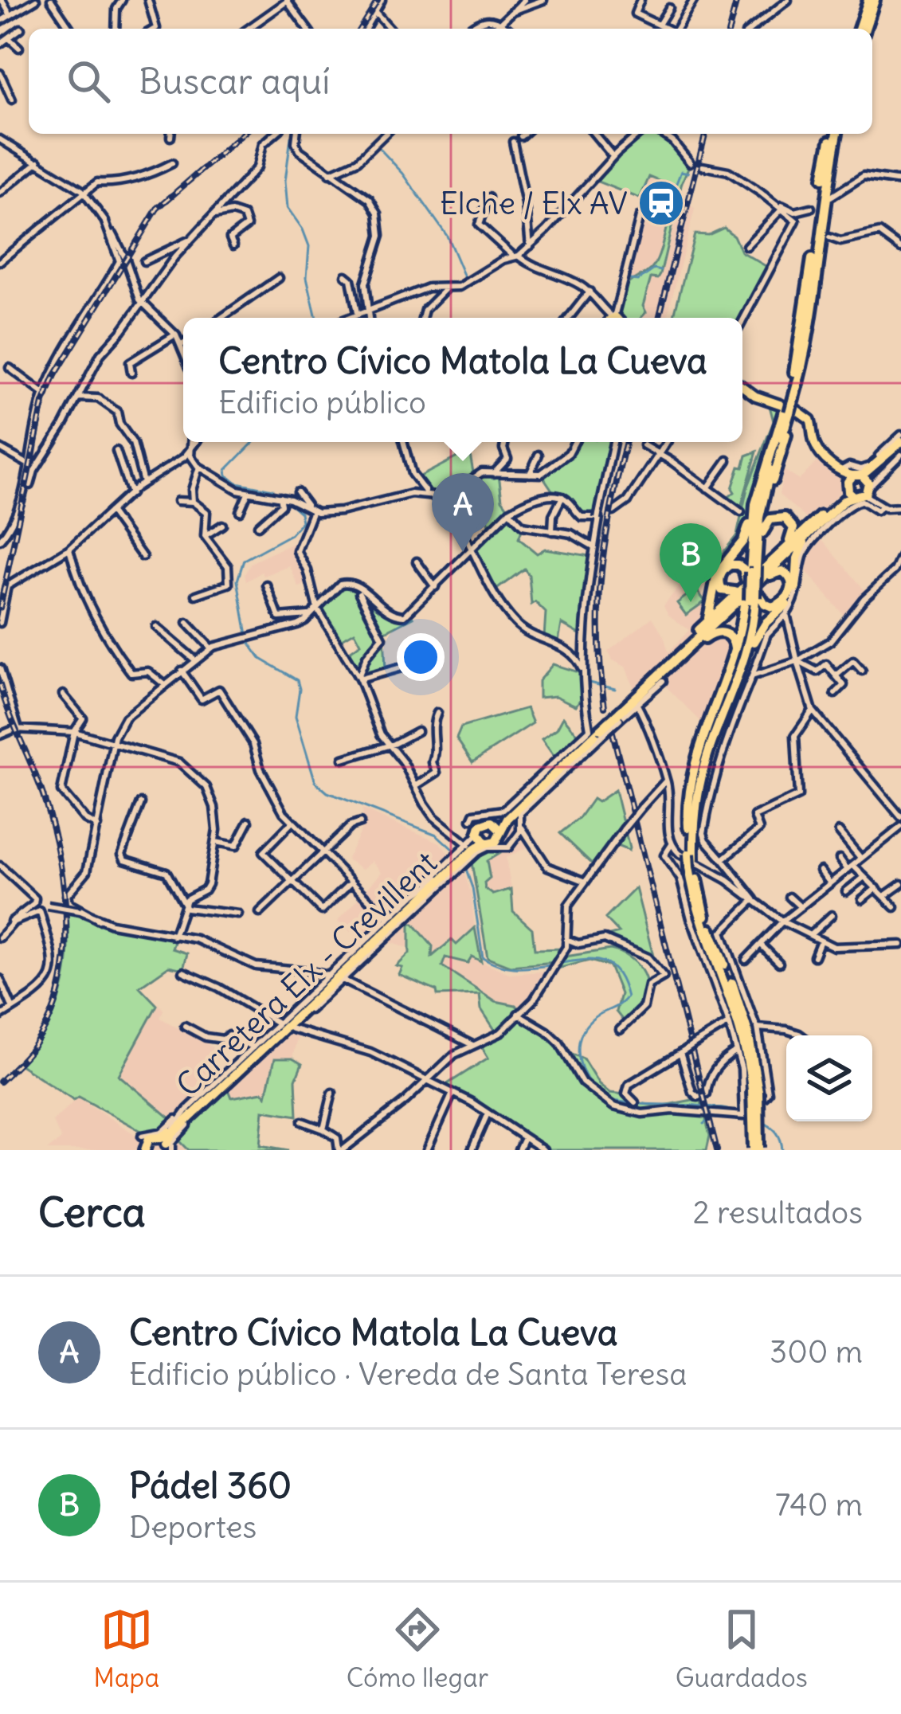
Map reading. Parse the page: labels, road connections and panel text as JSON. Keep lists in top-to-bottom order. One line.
{"streets":{"highway":["Carretera Elx - Crevillent"]},"places":{"station":["Elche / Elx AV"]},"page":{"search":"Buscar aquí","popup":["Centro Cívico Matola La Cueva","Edificio público"],"pins":["A","B"],"heading":["Cerca","2 resultados"],"list":[{"mark":"A","name":"Centro Cívico Matola La Cueva","note":"Edificio público · Vereda de Santa Teresa","value":"300 m"},{"mark":"B","name":"Pádel 360","note":"Deportes","value":"740 m"}],"nav":["Mapa","Cómo llegar","Guardados"]}}
